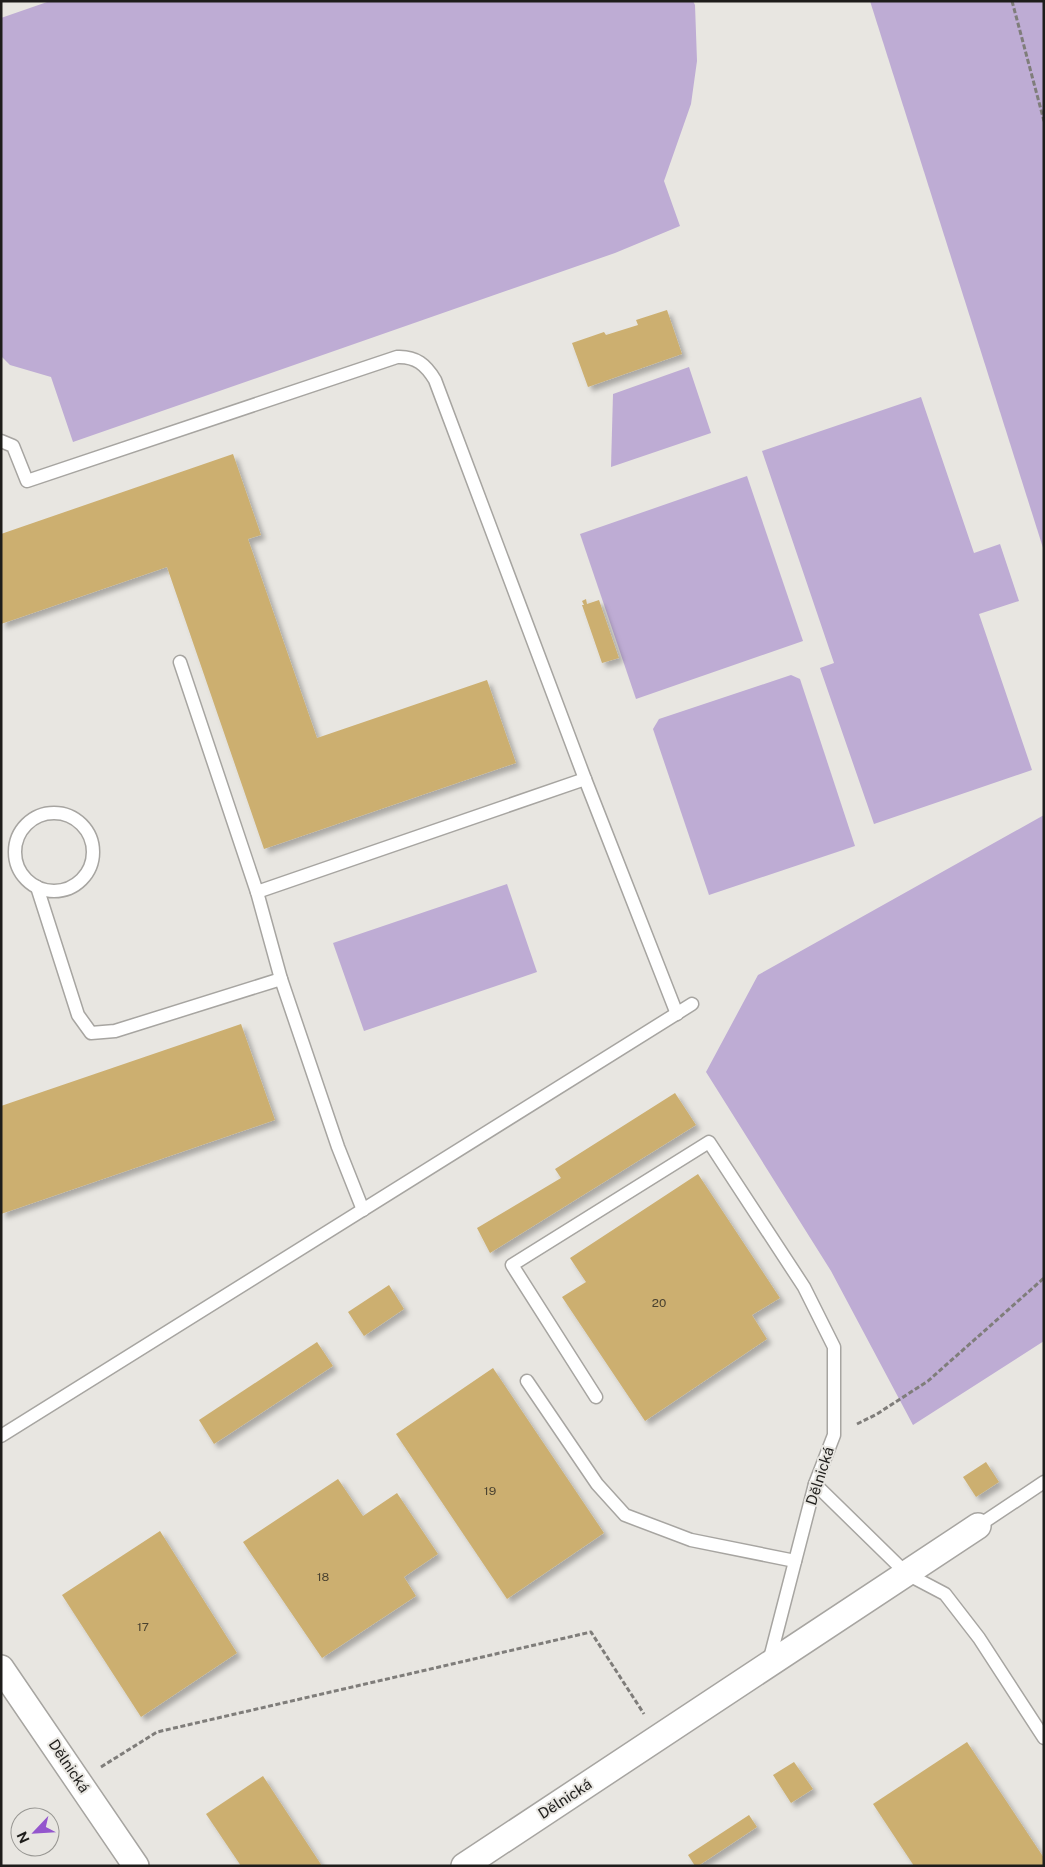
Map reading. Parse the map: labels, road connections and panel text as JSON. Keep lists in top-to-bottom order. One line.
{"streets":{"street":["Dělnická"]},"house_numbers":["20","19","18","17"],"north":"bottom left"}
